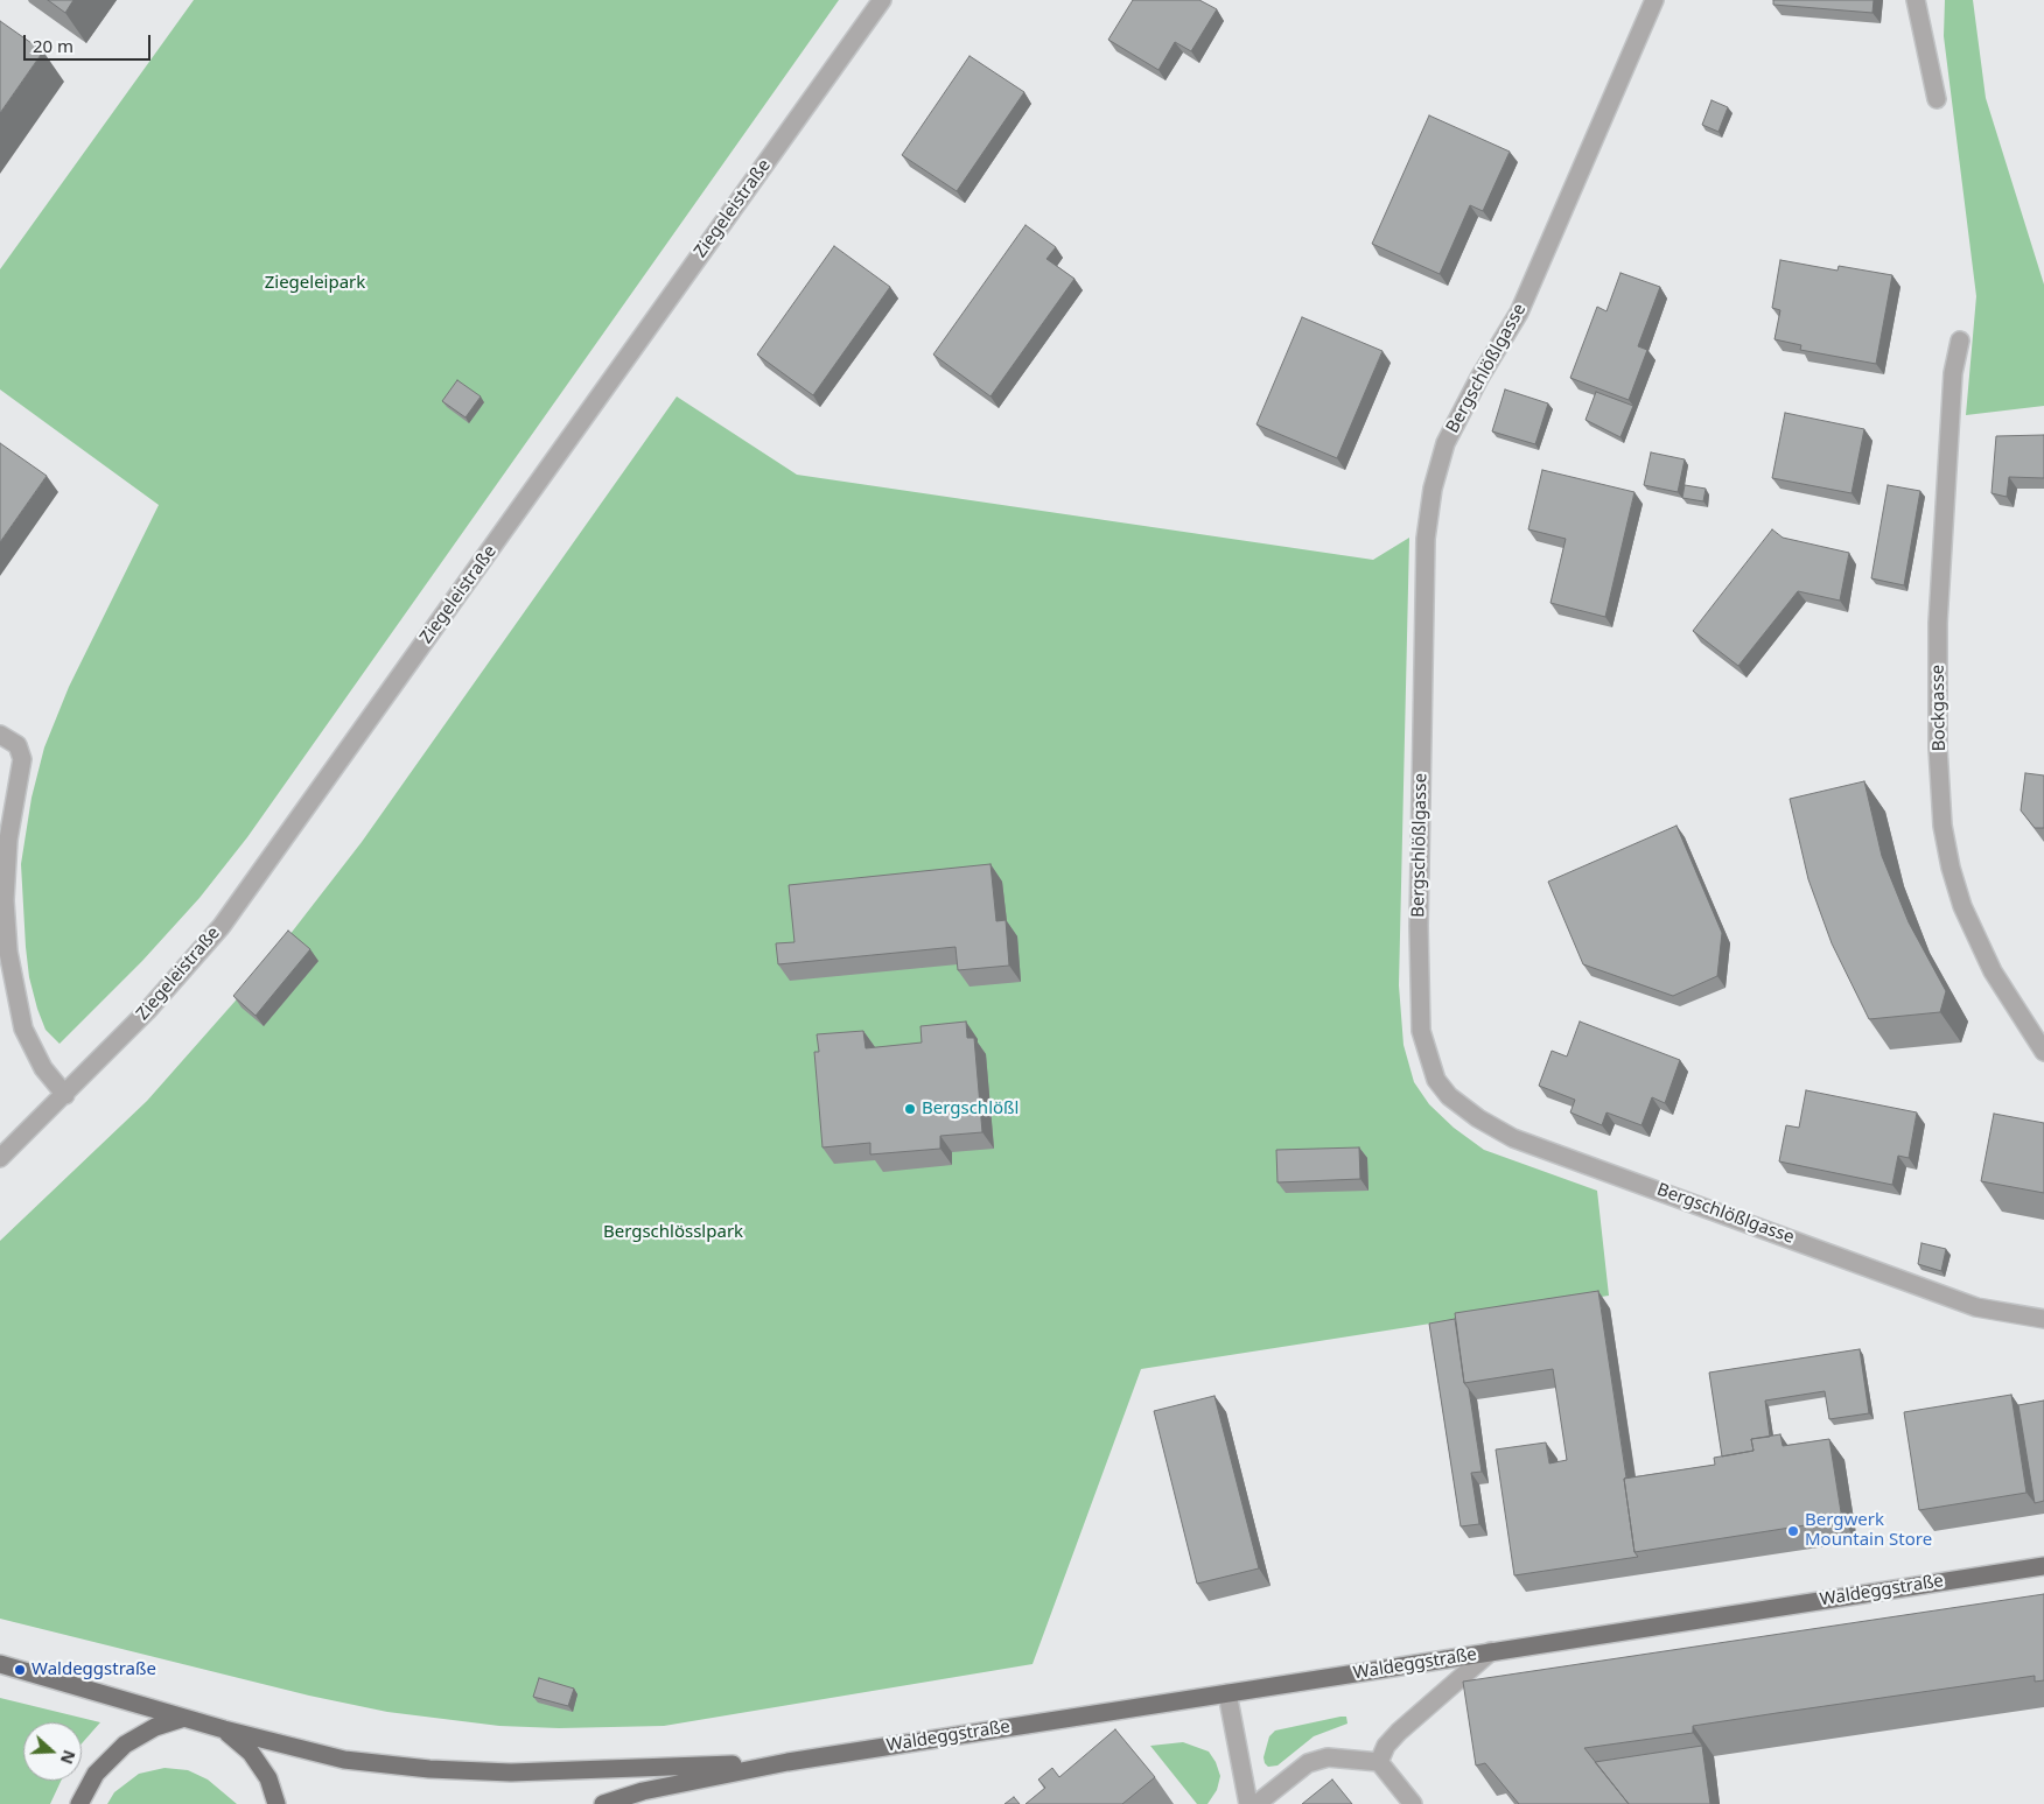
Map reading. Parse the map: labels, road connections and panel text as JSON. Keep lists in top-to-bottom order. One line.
{"streets":{"main road":["Waldeggstraße"],"street":["Ziegeleistraße","Bergschlößlgasse","Bockgasse"]},"parks":["Ziegeleipark","Bergschlösslpark"],"places":["Bergschlößl","Bergwerk Mountain Store","Waldeggstraße"],"scale_bar":"20 m","north":"right"}
